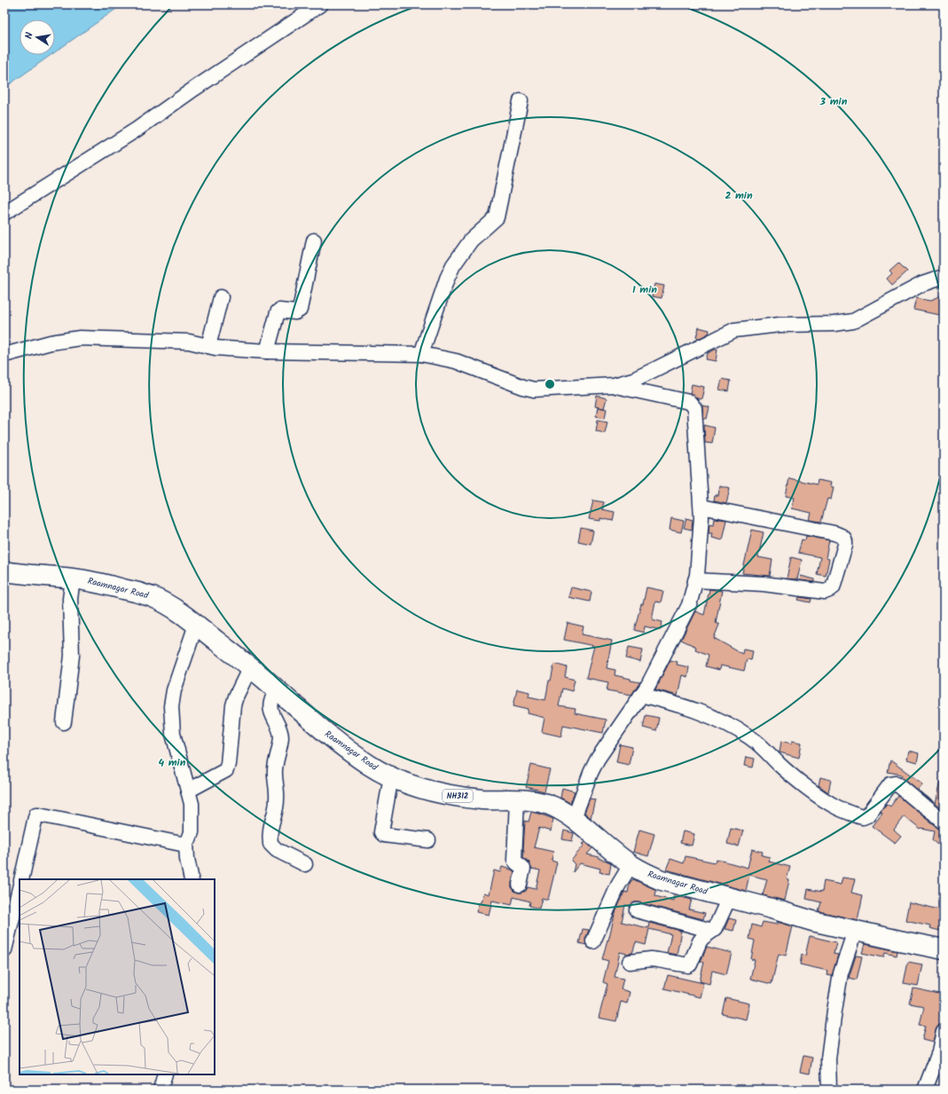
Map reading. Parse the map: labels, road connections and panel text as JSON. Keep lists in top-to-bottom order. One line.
{"streets":{"highway":["Raamnagar Road","NH312"]},"north":"left","rings":["3 min","2 min","1 min","4 min"]}
